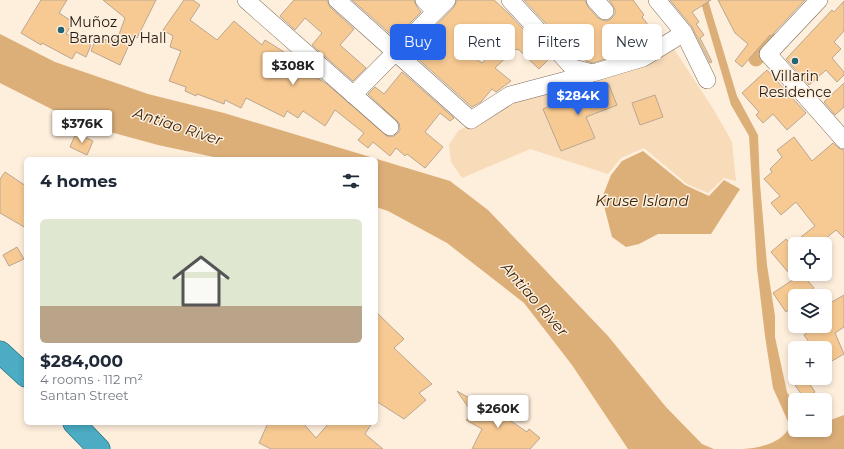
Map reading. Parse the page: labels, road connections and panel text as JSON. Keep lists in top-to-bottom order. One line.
{"water":["Antiao River","Kruse Island"],"places":["Muñoz Barangay Hall","Villarin Residence"],"page":{"chip":["Buy","Rent","Filters","New"],"price":["$308K","$284K","$376K","$260K"],"heading":"4 homes","list":[{"name":"$284,000","note":"4 rooms · 112 m² · Santan Street"}],"map_buttons":["+","−"]}}
